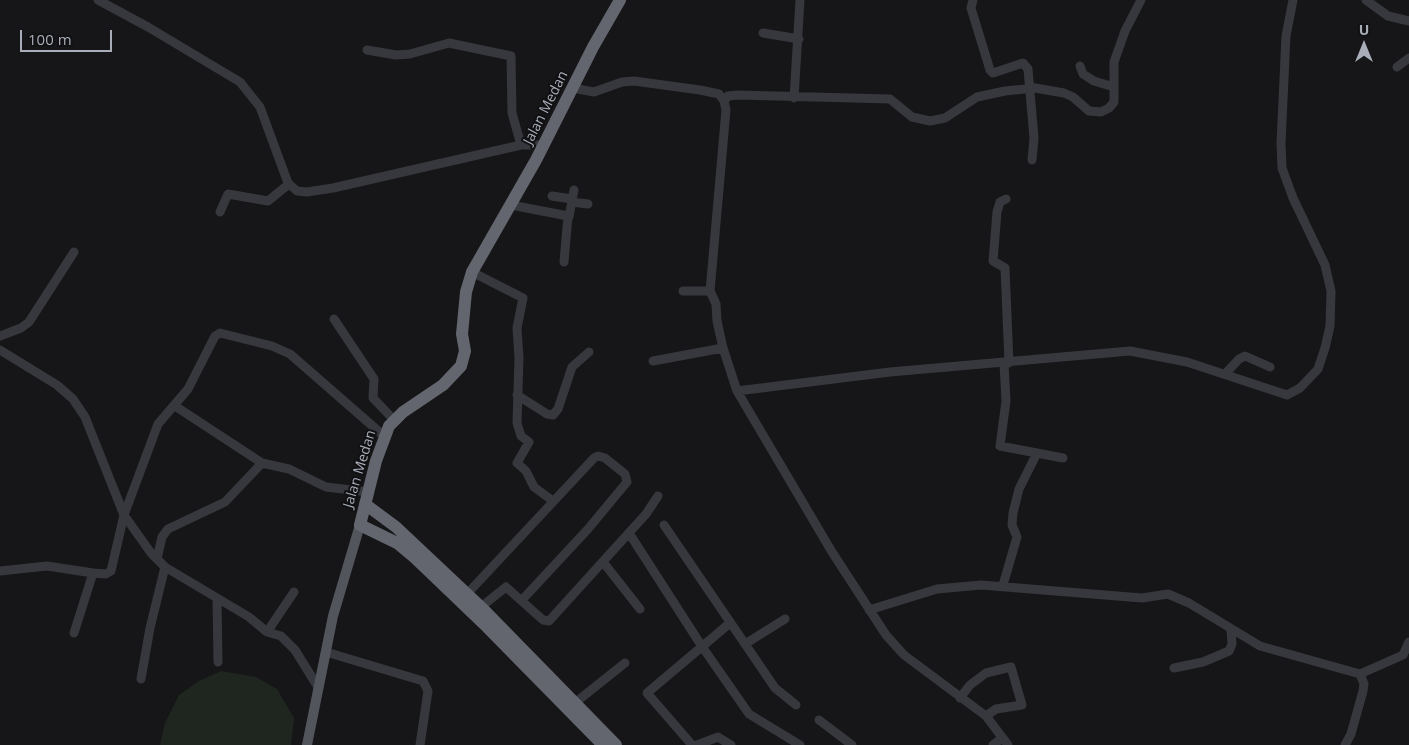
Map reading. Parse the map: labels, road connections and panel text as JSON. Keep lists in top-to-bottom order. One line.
{"streets":{"highway":["Jalan Medan"]},"scale_bar":"100 m","north":"top"}
